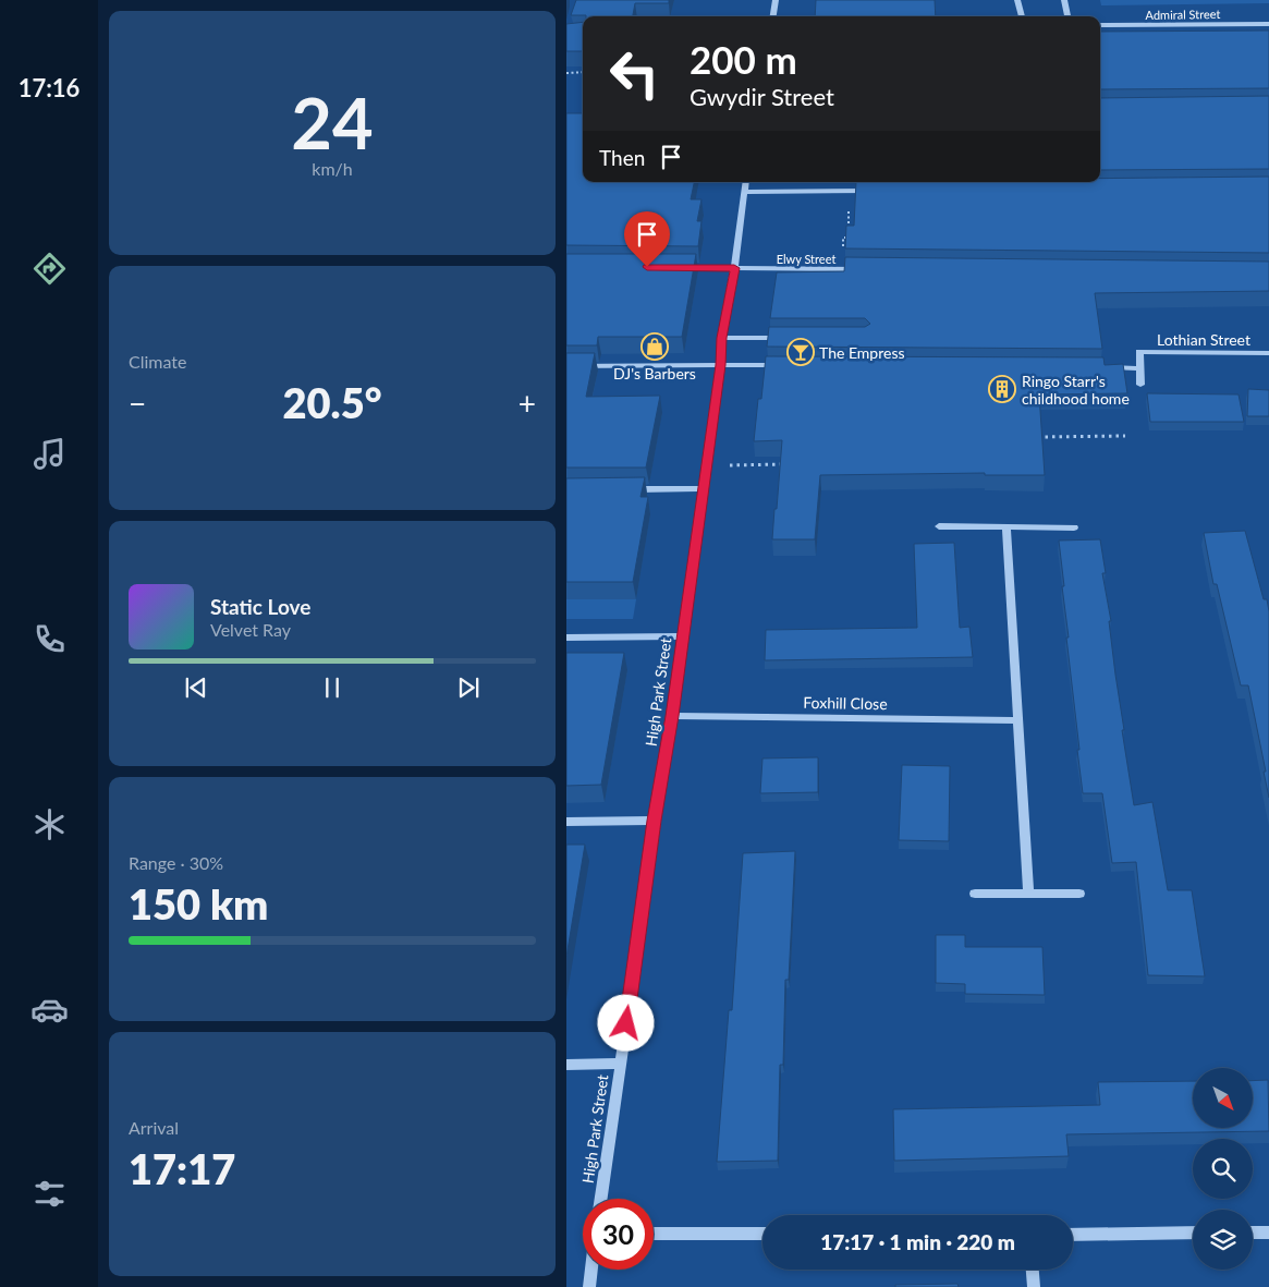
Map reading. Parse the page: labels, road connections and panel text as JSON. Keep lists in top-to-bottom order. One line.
{"streets":{"street":["Admiral Street","Elwy Street","Lothian Street","High Park Street","Foxhill Close"]},"crossings":[["Elwy Street","High Park Street"],["High Park Street","Foxhill Close"]],"places":{"shop":["DJ's Barbers"],"bar":["The Empress"],"building":["Ringo Starr's childhood home"]},"north":"bottom right","page":{"tabs":"17:16","tile":[["24","km/h"],"Climate",["Range · 30%","150 km"],["Arrival","17:17"]],"turn":["200 m","Gwydir Street"],"then":"Then","heat":["−","20.5°","+"],"song":["Static Love","Velvet Ray"],"limit":"30","trip":"17:17 · 1 min · 220 m"}}
